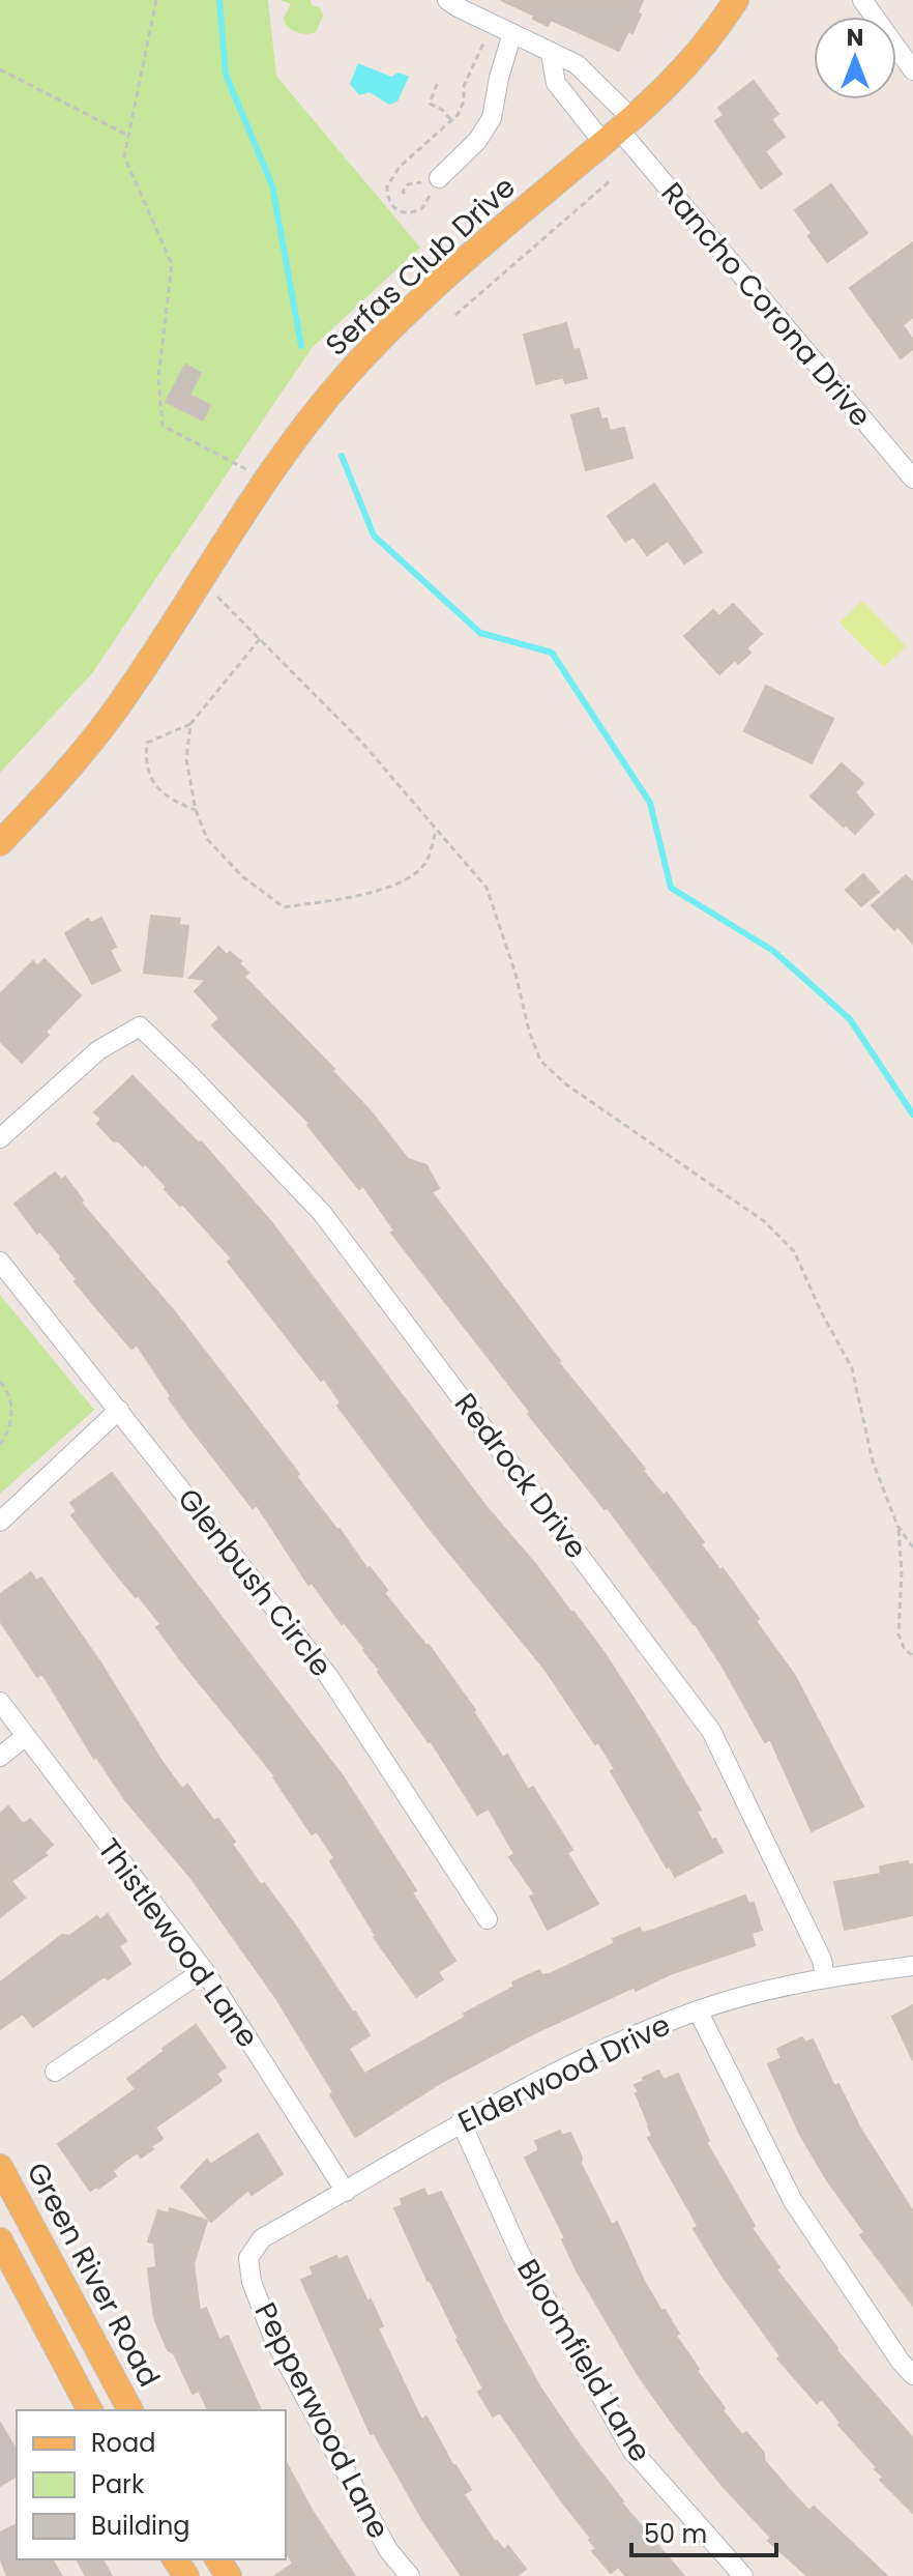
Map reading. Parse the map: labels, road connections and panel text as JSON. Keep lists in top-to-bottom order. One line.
{"streets":{"main road":["Serfas Club Drive","Green River Road"],"street":["Rancho Corona Drive","Redrock Drive","Glenbush Circle","Thistlewood Lane","Elderwood Drive","Bloomfield Lane","Pepperwood Lane"]},"crossings":[["Serfas Club Drive","Rancho Corona Drive"],["Redrock Drive","Elderwood Drive"],["Thistlewood Lane","Elderwood Drive"],["Elderwood Drive","Bloomfield Lane"],["Elderwood Drive","Pepperwood Lane"]],"legend":["Road","Park","Building"],"scale_bar":"50 m","north":"top"}
